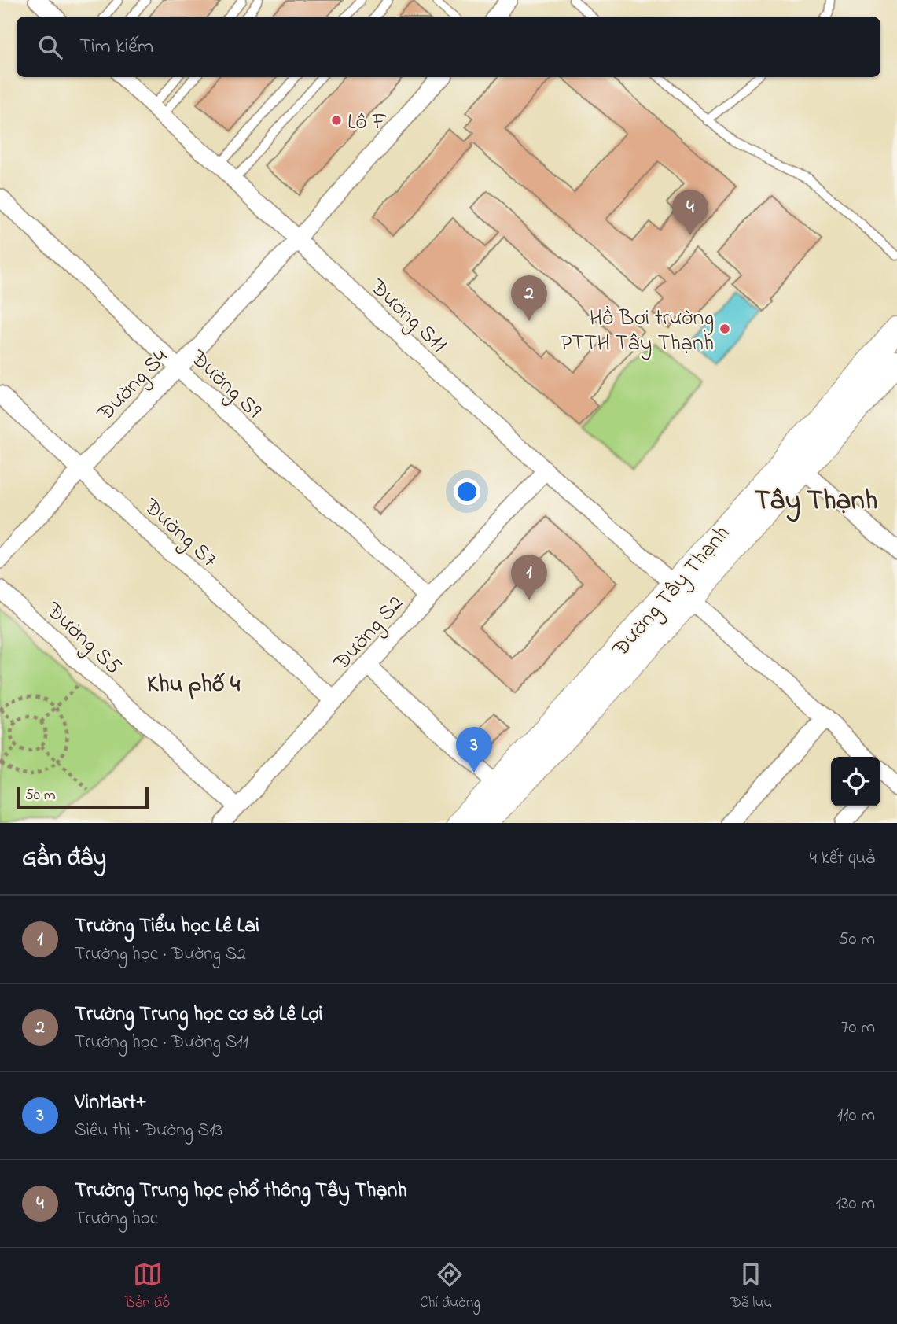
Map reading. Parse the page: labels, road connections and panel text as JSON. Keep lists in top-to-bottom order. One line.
{"streets":{"street":["Đường S11","Đường S9","Đường S4","Đường S7","Đường Tây Thạnh","Đường S2","Đường S5"]},"crossings":[["Đường S11","Đường S4"],["Đường S11","Đường Tây Thạnh"],["Đường S11","Đường S2"],["Đường S9","Đường S4"],["Đường S9","Đường S2"],["Đường S4","Đường S7"],["Đường S7","Đường S2"],["Đường S2","Đường S5"]],"districts":["Tây Thạnh","Khu phố 4"],"places":["Lô F","Hồ Bơi trường PTTH Tây Thạnh"],"scale_bar":"50 m","page":{"search":"Tìm kiếm","pins":["4","2","1","3"],"scale":"50 m","heading":["Gần đây","4 kết quả"],"list":[{"mark":"1","name":"Trường Tiểu học Lê Lai","note":"Trường học · Đường S2","value":"50 m"},{"mark":"2","name":"Trường Trung học cơ sở Lê Lợi","note":"Trường học · Đường S11","value":"70 m"},{"mark":"3","name":"VinMart+","note":"Siêu thị · Đường S13","value":"110 m"},{"mark":"4","name":"Trường Trung học phổ thông Tây Thạnh","note":"Trường học","value":"130 m"}],"nav":["Bản đồ","Chỉ đường","Đã lưu"]}}
